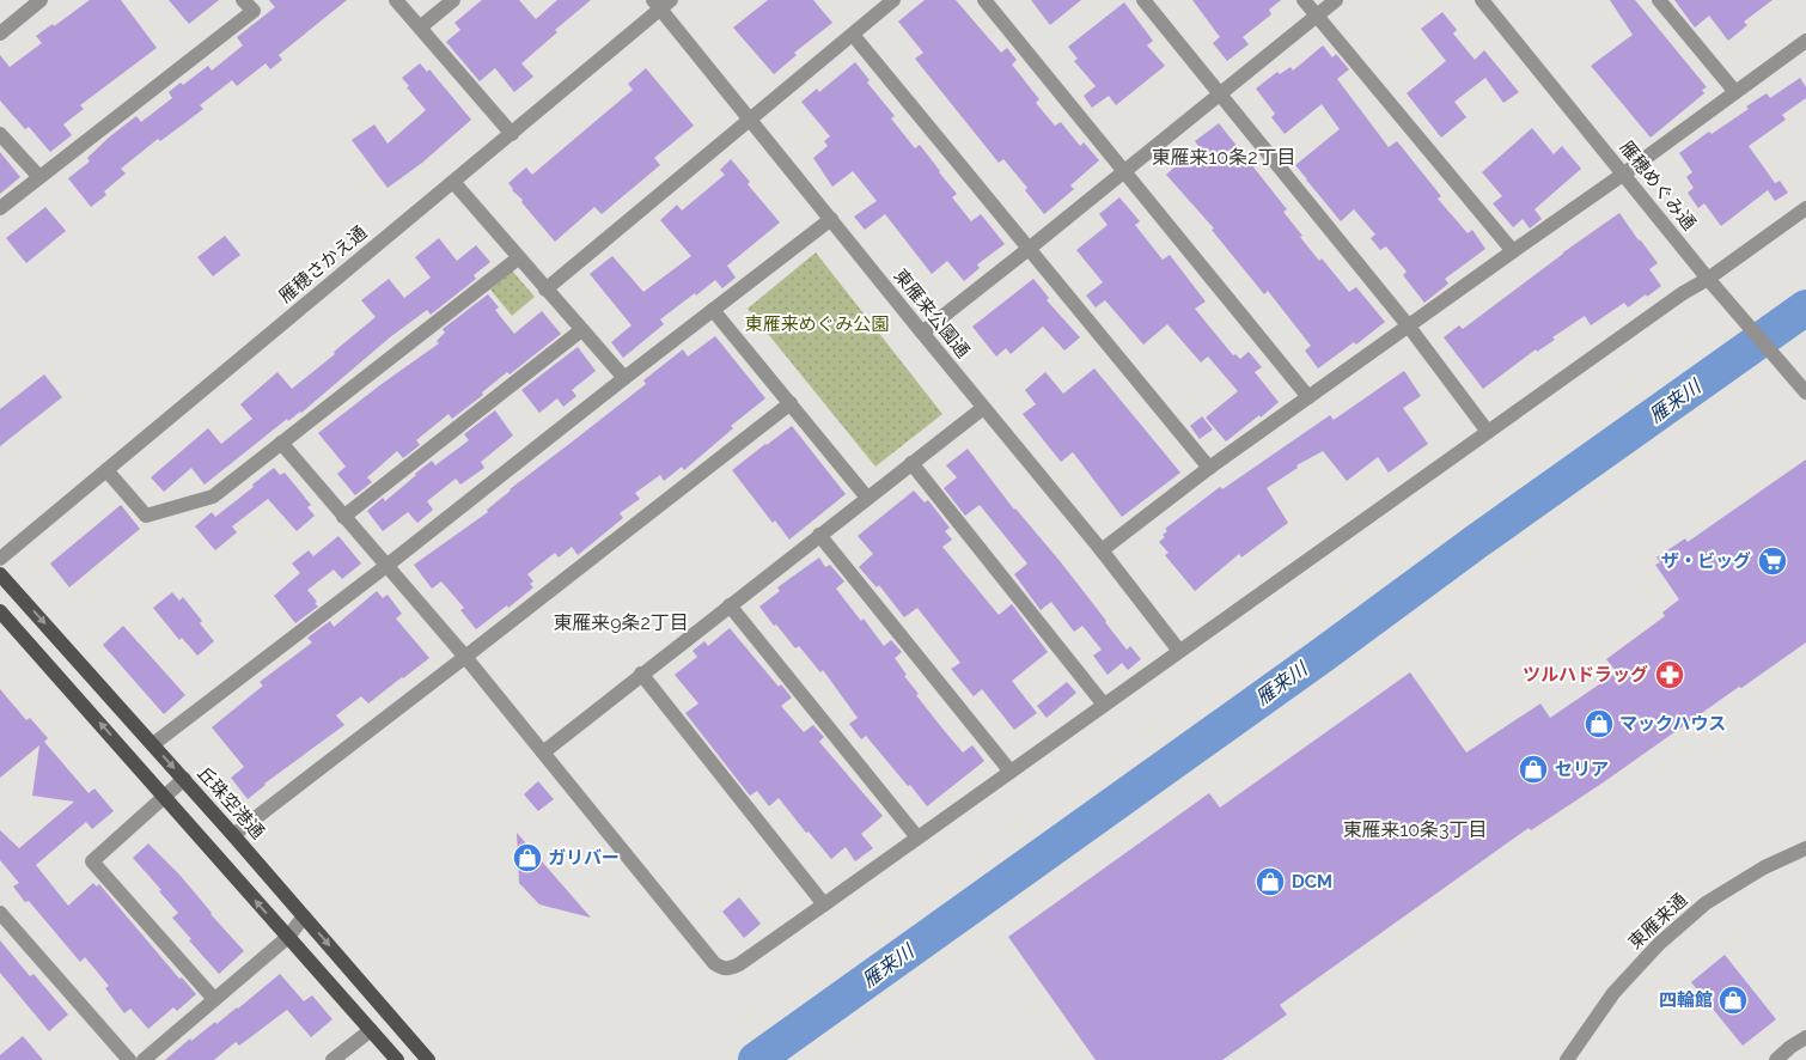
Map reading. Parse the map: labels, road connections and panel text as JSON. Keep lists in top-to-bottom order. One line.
{"streets":{"main road":["丘珠空港通"],"street":["雁穂めぐみ通","雁穂さかえ通","東雁来公園通","東雁来通"]},"crossings":[["雁穂さかえ通","東雁来公園通"]],"districts":["東雁来10条2丁目","東雁来9条2丁目","東雁来10条3丁目"],"water":["雁来川"],"parks":["東雁来めぐみ公園"],"places":{"supermarket":["ザ・ビッグ"],"pharmacy":["ツルハドラッグ"],"shop":["マックハウス","セリア","ガリバー","DCM","四輪館"]}}
